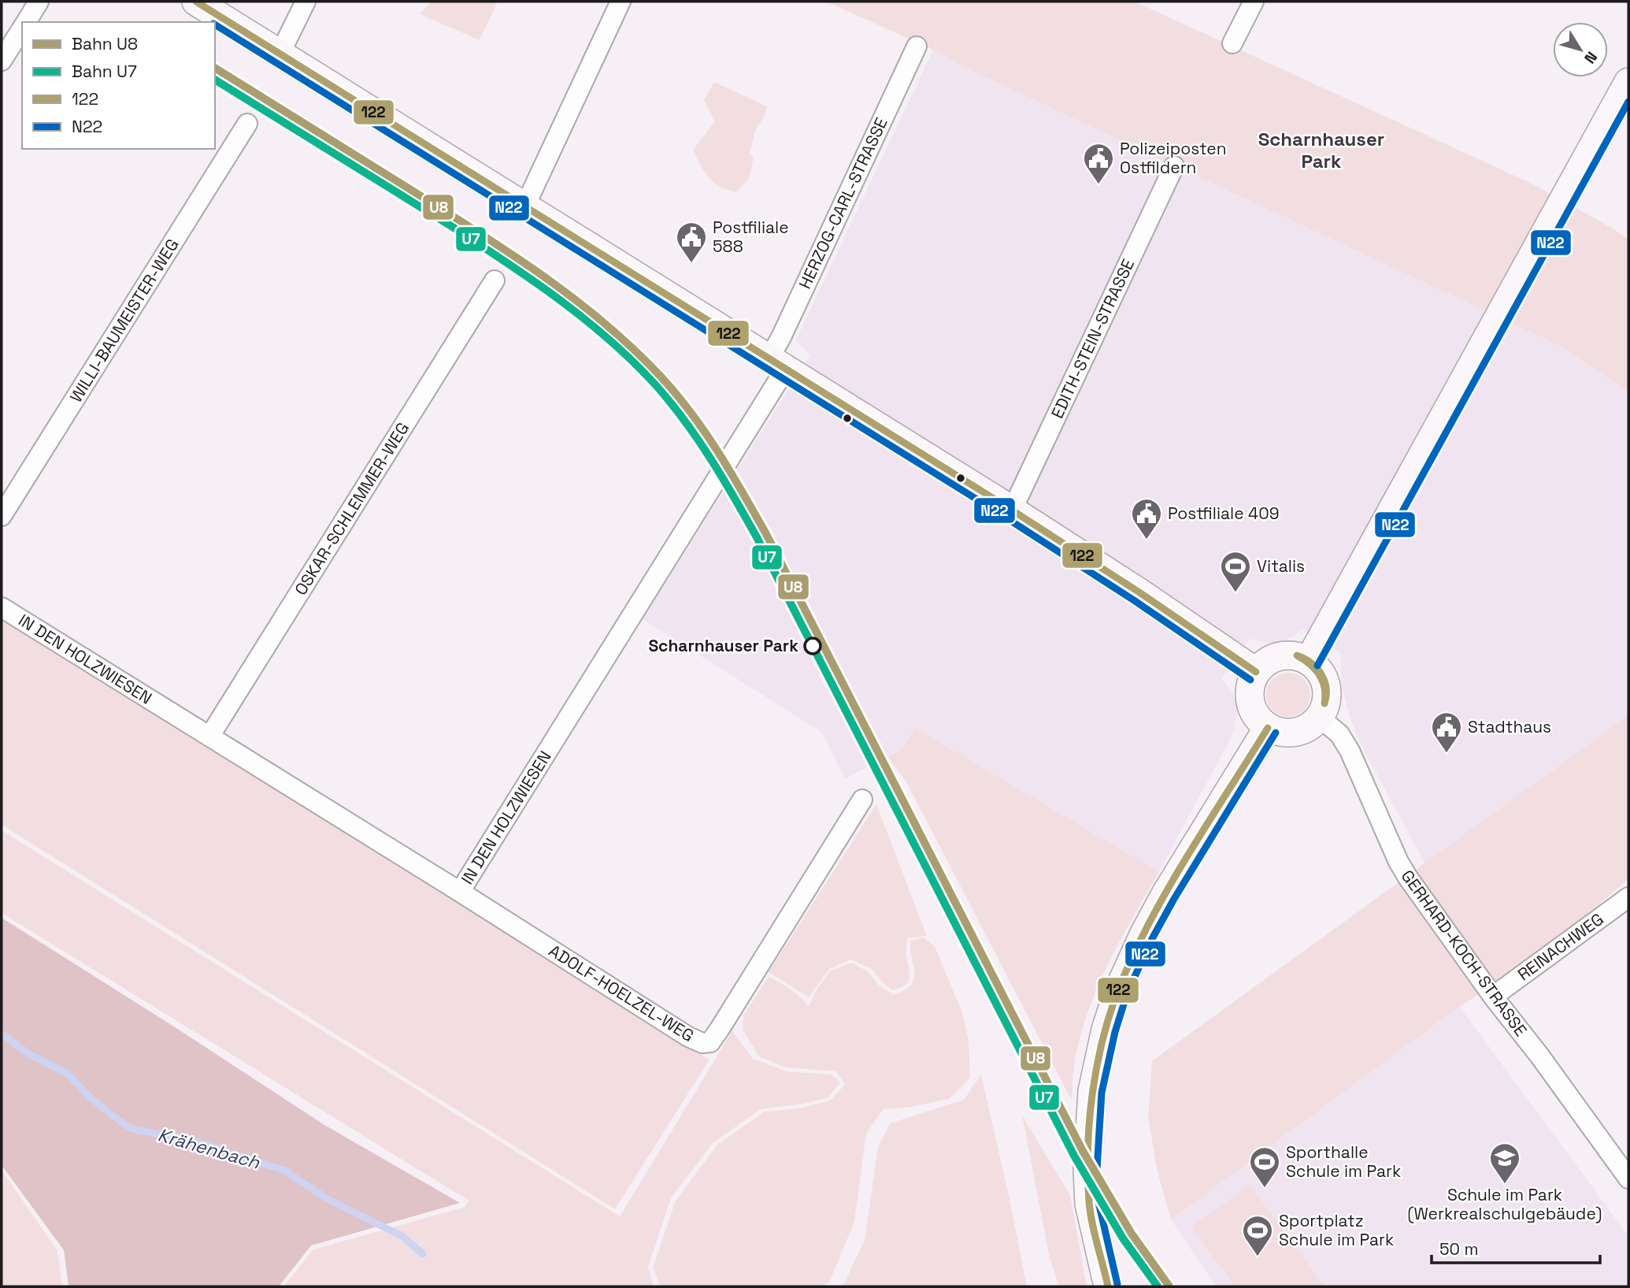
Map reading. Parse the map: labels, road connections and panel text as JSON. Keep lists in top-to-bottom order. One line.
{"streets":{"street":["HERZOG-CARL-STRASSE","WILLI-BAUMEISTER-WEG","EDITH-STEIN-STRASSE","OSKAR-SCHLEMMER-WEG","IN DEN HOLZWIESEN","REINACHWEG","GERHARD-KOCH-STRASSE","ADOLF-HOELZEL-WEG"]},"crossings":[["HERZOG-CARL-STRASSE","IN DEN HOLZWIESEN"],["OSKAR-SCHLEMMER-WEG","IN DEN HOLZWIESEN"],["IN DEN HOLZWIESEN","ADOLF-HOELZEL-WEG"],["REINACHWEG","GERHARD-KOCH-STRASSE"]],"districts":["Scharnhauser Park"],"water":["Krähenbach"],"places":{"public building":["Polizeiposten Ostfildern","Postfiliale 588","Postfiliale 409","Stadthaus"],"sports":["Vitalis","Sporthalle Schule im Park","Sportplatz Schule im Park"],"other":["Scharnhauser Park"],"school or university":["Schule im Park (Werkrealschulgebäude)"]},"lines":["transit line 122","transit line N22","rail line U8","rail line U7"],"legend":["Bahn U8","Bahn U7","122","N22"],"scale_bar":"50 m","north":"bottom right"}
